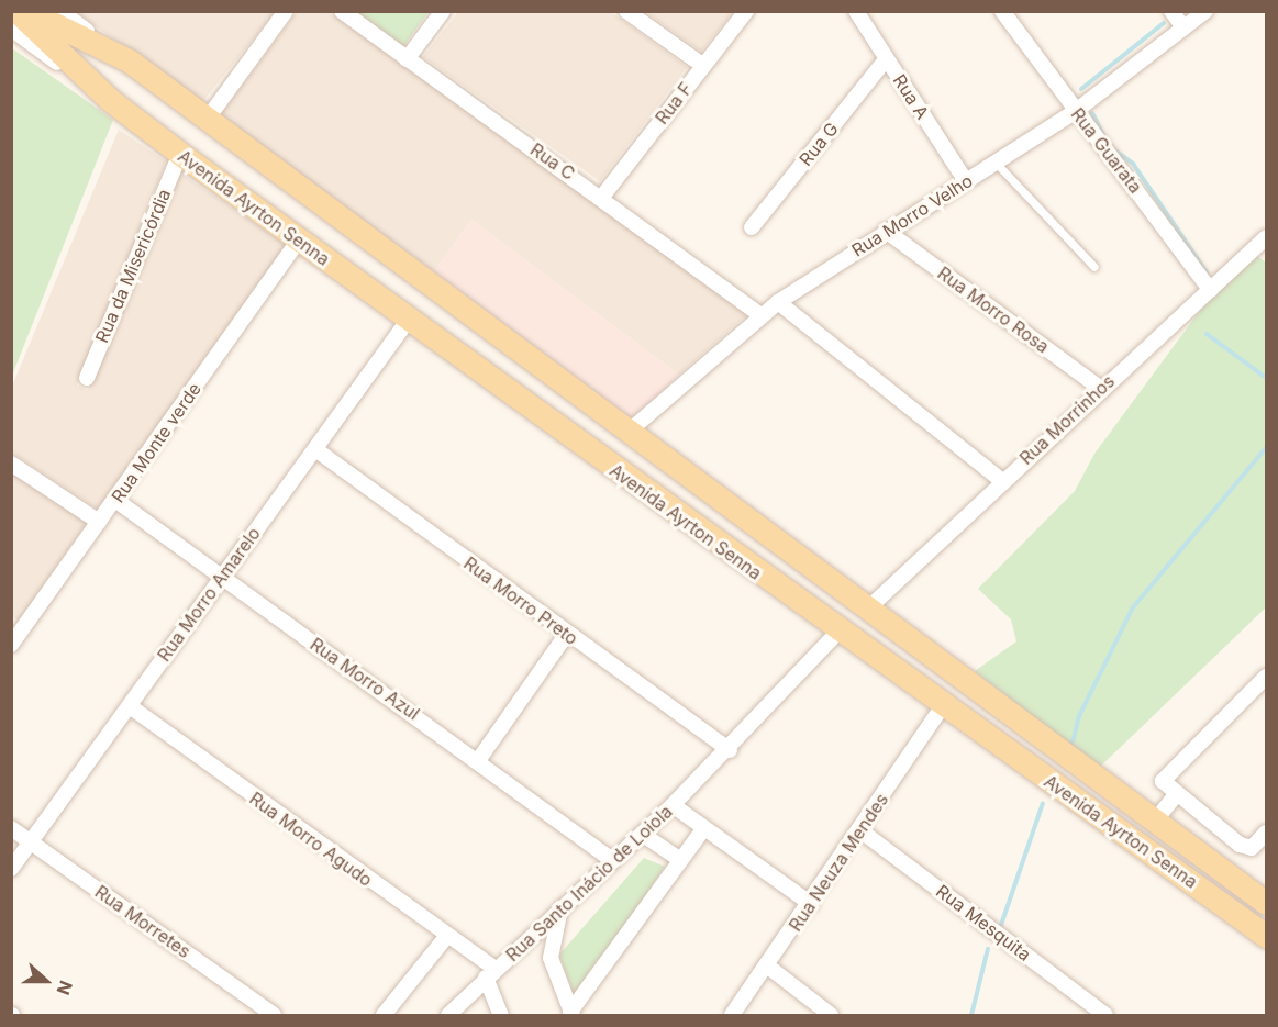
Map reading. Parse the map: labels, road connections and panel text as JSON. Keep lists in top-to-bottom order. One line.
{"streets":{"main road":["Avenida Ayrton Senna"],"street":["Rua A","Rua F","Rua G","Rua Guarata","Rua C","Rua Morro Velho","Rua da Misericórdia","Rua Morro Rosa","Rua Morrinhos","Rua Monte verde","Rua Morro Amarelo","Rua Morro Preto","Rua Morro Azul","Rua Morro Agudo","Rua Neuza Mendes","Rua Santo Inácio de Loiola","Rua Morretes","Rua Mesquita"]},"crossings":[["Rua A","Rua G"],["Rua A","Rua Morro Velho"],["Rua F","Rua C"],["Rua Guarata","Rua Morro Velho"],["Rua Guarata","Rua Morrinhos"],["Rua C","Rua Morro Velho"],["Avenida Ayrton Senna","Rua Morro Velho"],["Avenida Ayrton Senna","Rua da Misericórdia"],["Avenida Ayrton Senna","Rua Morrinhos"],["Avenida Ayrton Senna","Rua Monte verde"],["Avenida Ayrton Senna","Rua Morro Amarelo"],["Avenida Ayrton Senna","Rua Neuza Mendes"],["Avenida Ayrton Senna","Rua Santo Inácio de Loiola"],["Rua Morro Velho","Rua Morro Rosa"],["Rua Morro Rosa","Rua Morrinhos"],["Rua Monte verde","Rua Morro Azul"],["Rua Morro Amarelo","Rua Morro Preto"],["Rua Morro Amarelo","Rua Morro Azul"],["Rua Morro Amarelo","Rua Morro Agudo"],["Rua Morro Amarelo","Rua Morretes"],["Rua Morro Preto","Rua Santo Inácio de Loiola"],["Rua Morro Azul","Rua Santo Inácio de Loiola"],["Rua Morro Agudo","Rua Santo Inácio de Loiola"],["Rua Neuza Mendes","Rua Mesquita"]],"north":"right"}
